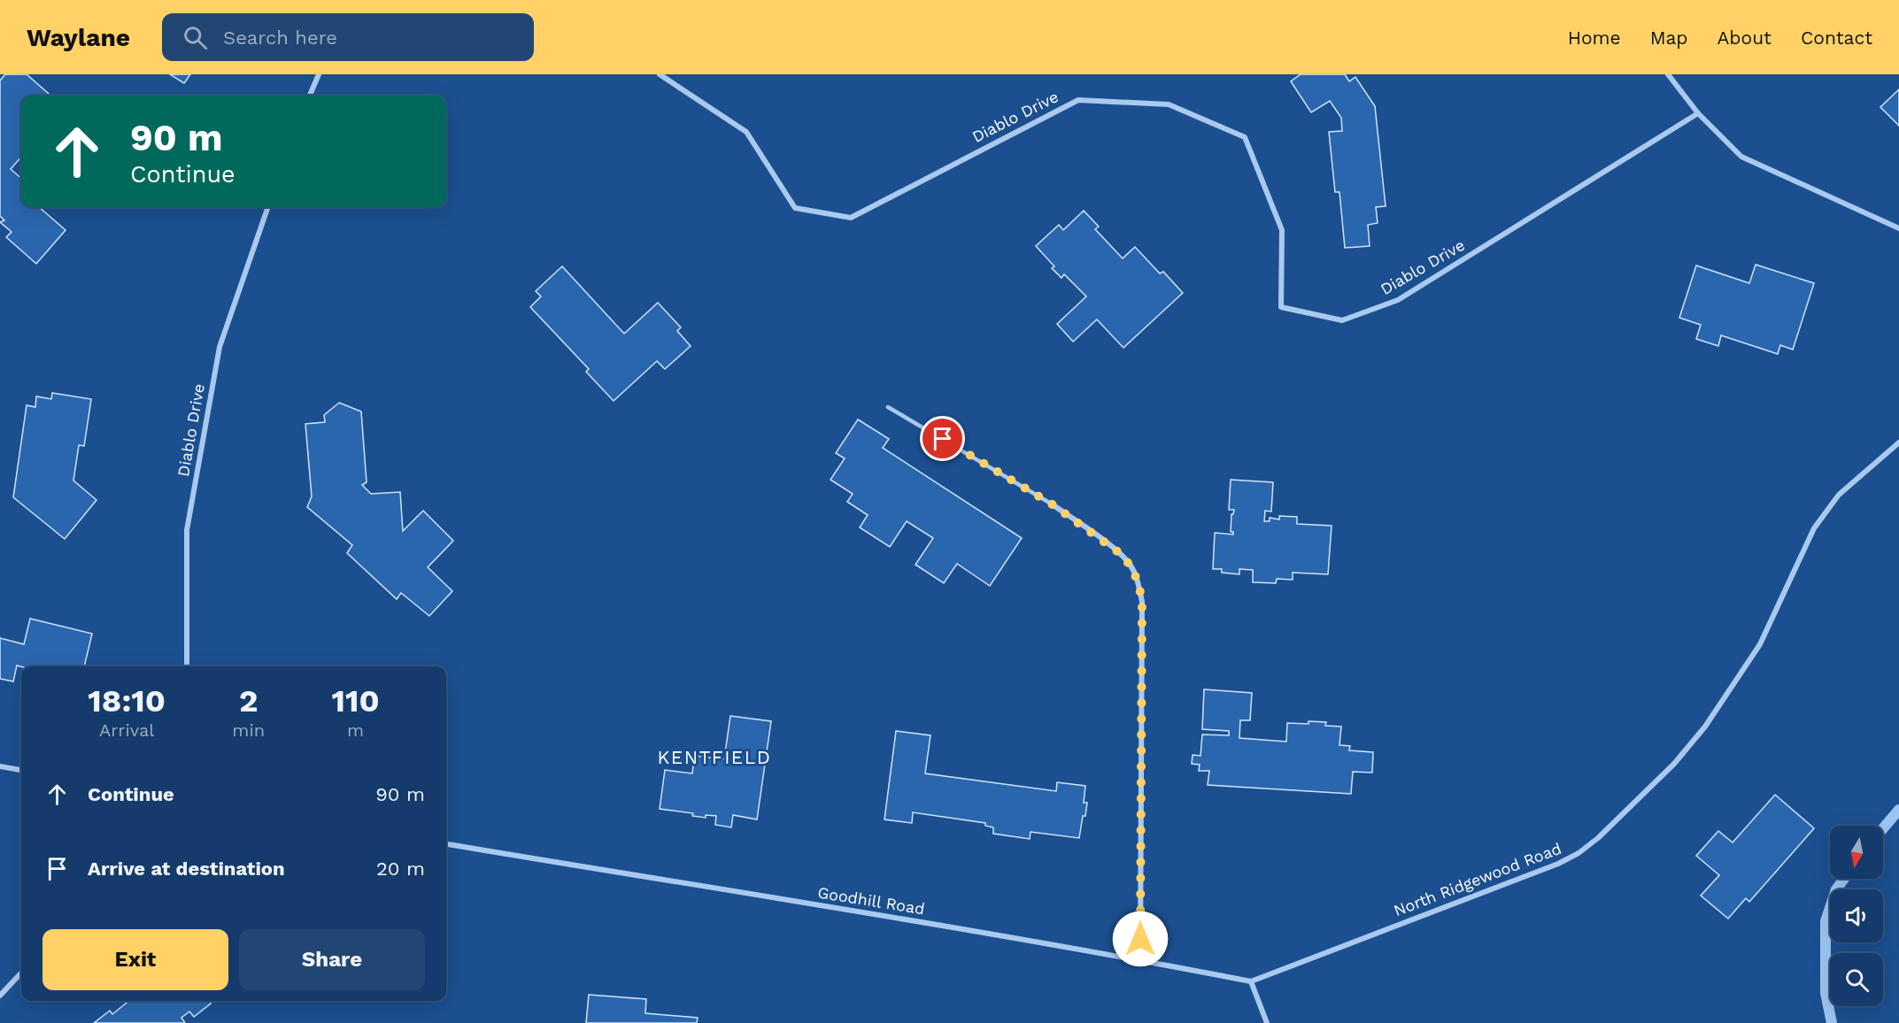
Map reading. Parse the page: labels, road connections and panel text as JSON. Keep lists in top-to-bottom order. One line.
{"streets":{"street":["Diablo Drive","North Ridgewood Road","Goodhill Road"]},"crossings":[["North Ridgewood Road","Goodhill Road"]],"districts":["KENTFIELD"],"north":"bottom","page":{"header":"Waylane","search":"Search here","nav":["Home","Map","About","Contact"],"turn":["90 m","Continue"],"eta":["18:10","Arrival","2","min","110","m"],"list":[{"name":"Continue","value":"90 m"},{"name":"Arrive at destination","value":"20 m"}],"buttons":["Exit","Share"]}}
